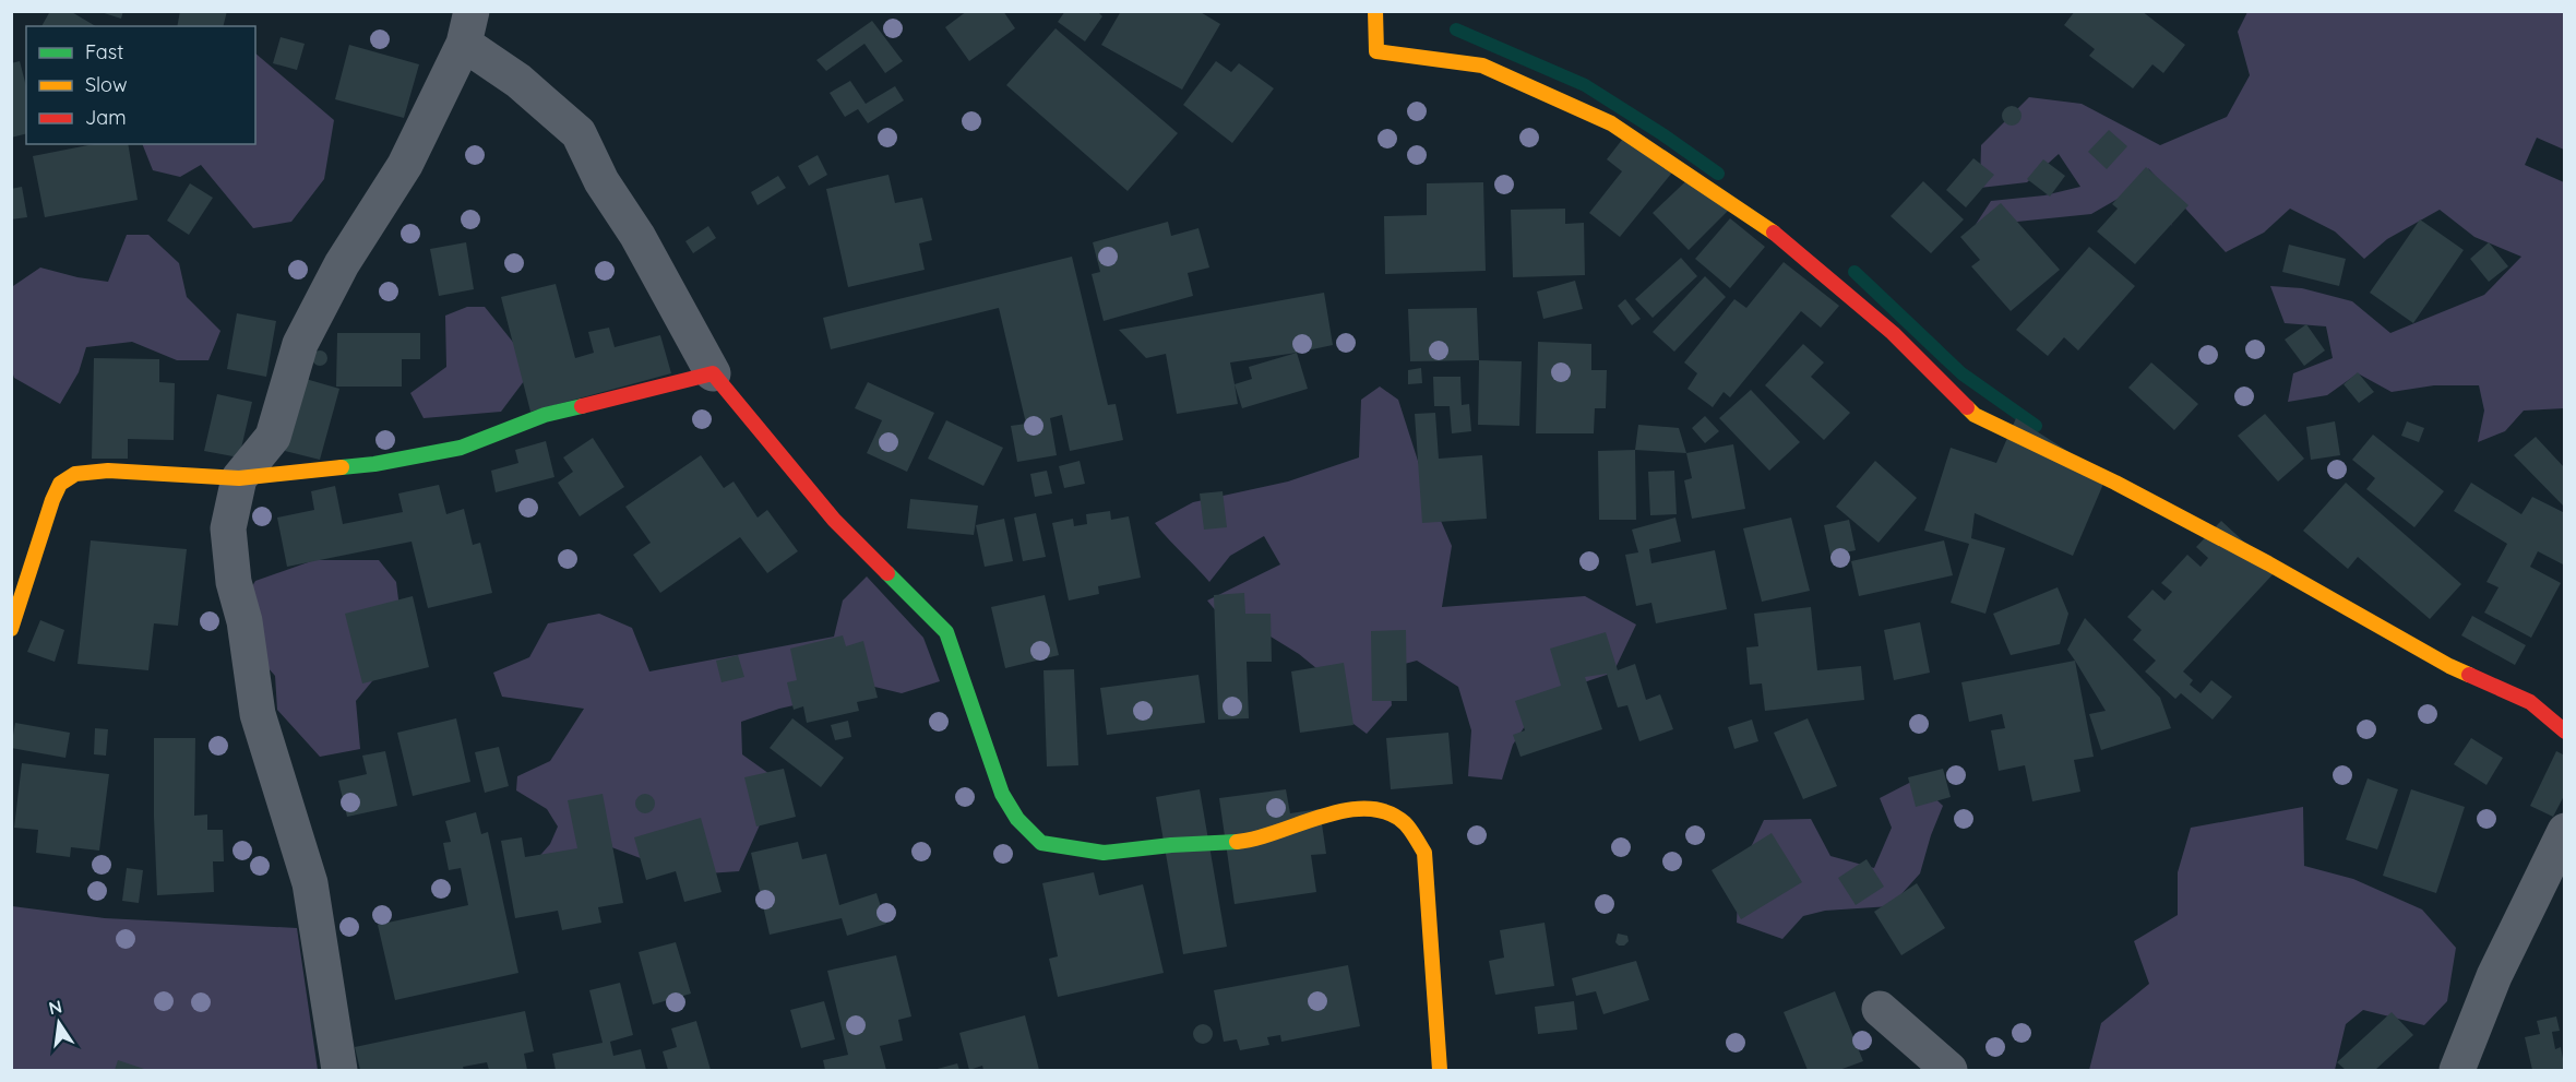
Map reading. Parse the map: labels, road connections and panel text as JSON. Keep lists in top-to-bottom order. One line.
{"legend":["Fast","Slow","Jam"],"north":"top"}
